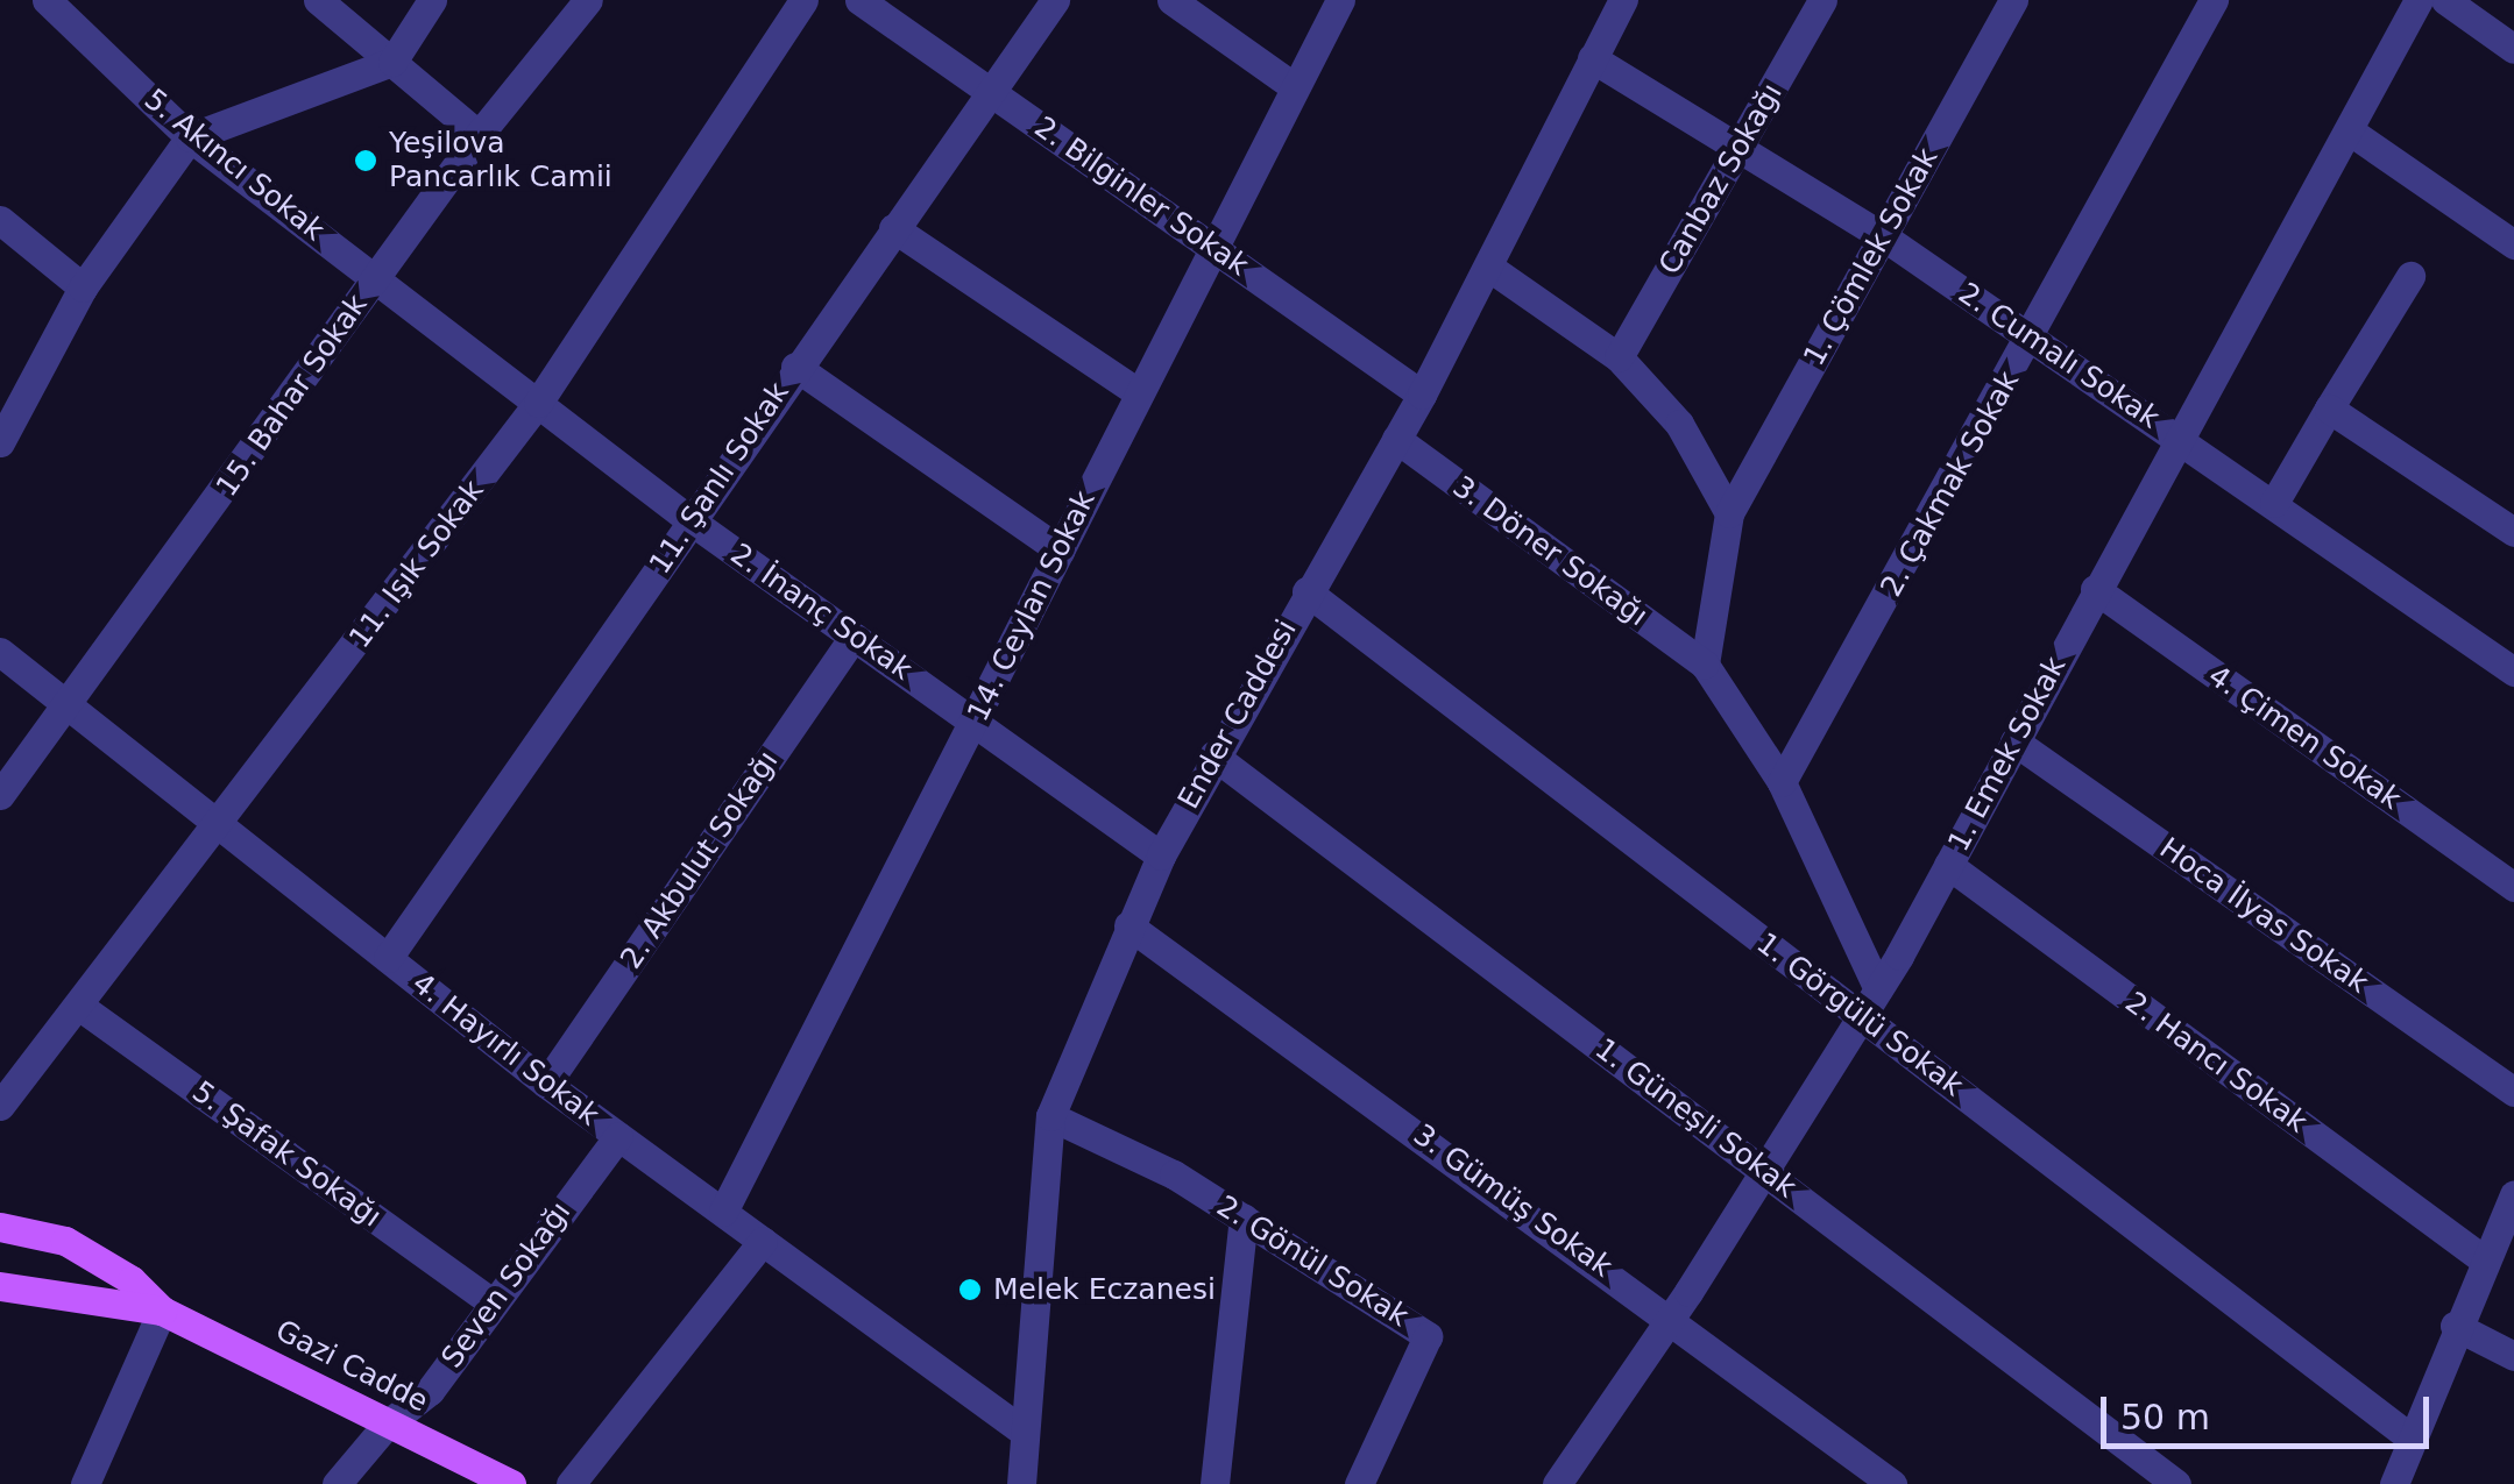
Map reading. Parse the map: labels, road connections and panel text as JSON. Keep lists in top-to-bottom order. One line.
{"streets":{"main road":["Gazi Cadde"],"street":["5. Akıncı Sokak","Canbaz Sokağı","2. Bilginler Sokak","1. Çömlek Sokak","2. Cumalı Sokak","15. Bahar Sokak","11. Şanlı Sokak","2. Çakmak Sokak","3. Döner Sokağı","11. Işık Sokak","14. Ceylan Sokak","2. İnanç Sokak","Ender Caddesi","4. Çimen Sokak","1. Emek Sokak","2. Akbulut Sokağı","Hoca İlyas Sokak","1. Görgülü Sokak","4. Hayırlı Sokak","2. Hancı Sokak","1. Güneşli Sokak","5. Şafak Sokağı","3. Gümüş Sokak","2. Gönül Sokak","Seven Sokağı"]},"crossings":[["5. Akıncı Sokak","15. Bahar Sokak"],["5. Akıncı Sokak","2. İnanç Sokak"],["Canbaz Sokağı","2. Cumalı Sokak"],["2. Bilginler Sokak","11. Şanlı Sokak"],["2. Bilginler Sokak","14. Ceylan Sokak"],["2. Bilginler Sokak","Ender Caddesi"],["1. Çömlek Sokak","2. Cumalı Sokak"],["1. Çömlek Sokak","3. Döner Sokağı"],["2. Cumalı Sokak","2. Çakmak Sokak"],["2. Cumalı Sokak","Ender Caddesi"],["2. Cumalı Sokak","1. Emek Sokak"],["15. Bahar Sokak","2. İnanç Sokak"],["15. Bahar Sokak","4. Hayırlı Sokak"],["11. Şanlı Sokak","2. İnanç Sokak"],["11. Şanlı Sokak","4. Hayırlı Sokak"],["3. Döner Sokağı","Ender Caddesi"],["11. Işık Sokak","2. İnanç Sokak"],["11. Işık Sokak","4. Hayırlı Sokak"],["11. Işık Sokak","5. Şafak Sokağı"],["14. Ceylan Sokak","2. İnanç Sokak"],["14. Ceylan Sokak","4. Hayırlı Sokak"],["2. İnanç Sokak","Ender Caddesi"],["2. İnanç Sokak","2. Akbulut Sokağı"],["Ender Caddesi","1. Görgülü Sokak"],["Ender Caddesi","4. Hayırlı Sokak"],["Ender Caddesi","1. Güneşli Sokak"],["Ender Caddesi","3. Gümüş Sokak"],["Ender Caddesi","2. Gönül Sokak"],["4. Çimen Sokak","1. Emek Sokak"],["1. Emek Sokak","Hoca İlyas Sokak"],["1. Emek Sokak","1. Görgülü Sokak"],["1. Emek Sokak","2. Hancı Sokak"],["1. Emek Sokak","1. Güneşli Sokak"],["1. Emek Sokak","3. Gümüş Sokak"],["2. Akbulut Sokağı","4. Hayırlı Sokak"],["4. Hayırlı Sokak","Seven Sokağı"],["5. Şafak Sokağı","Seven Sokağı"],["Seven Sokağı","Gazi Cadde"]],"places":["Yeşilova Pancarlık Camii","Melek Eczanesi"],"scale_bar":"50 m"}
